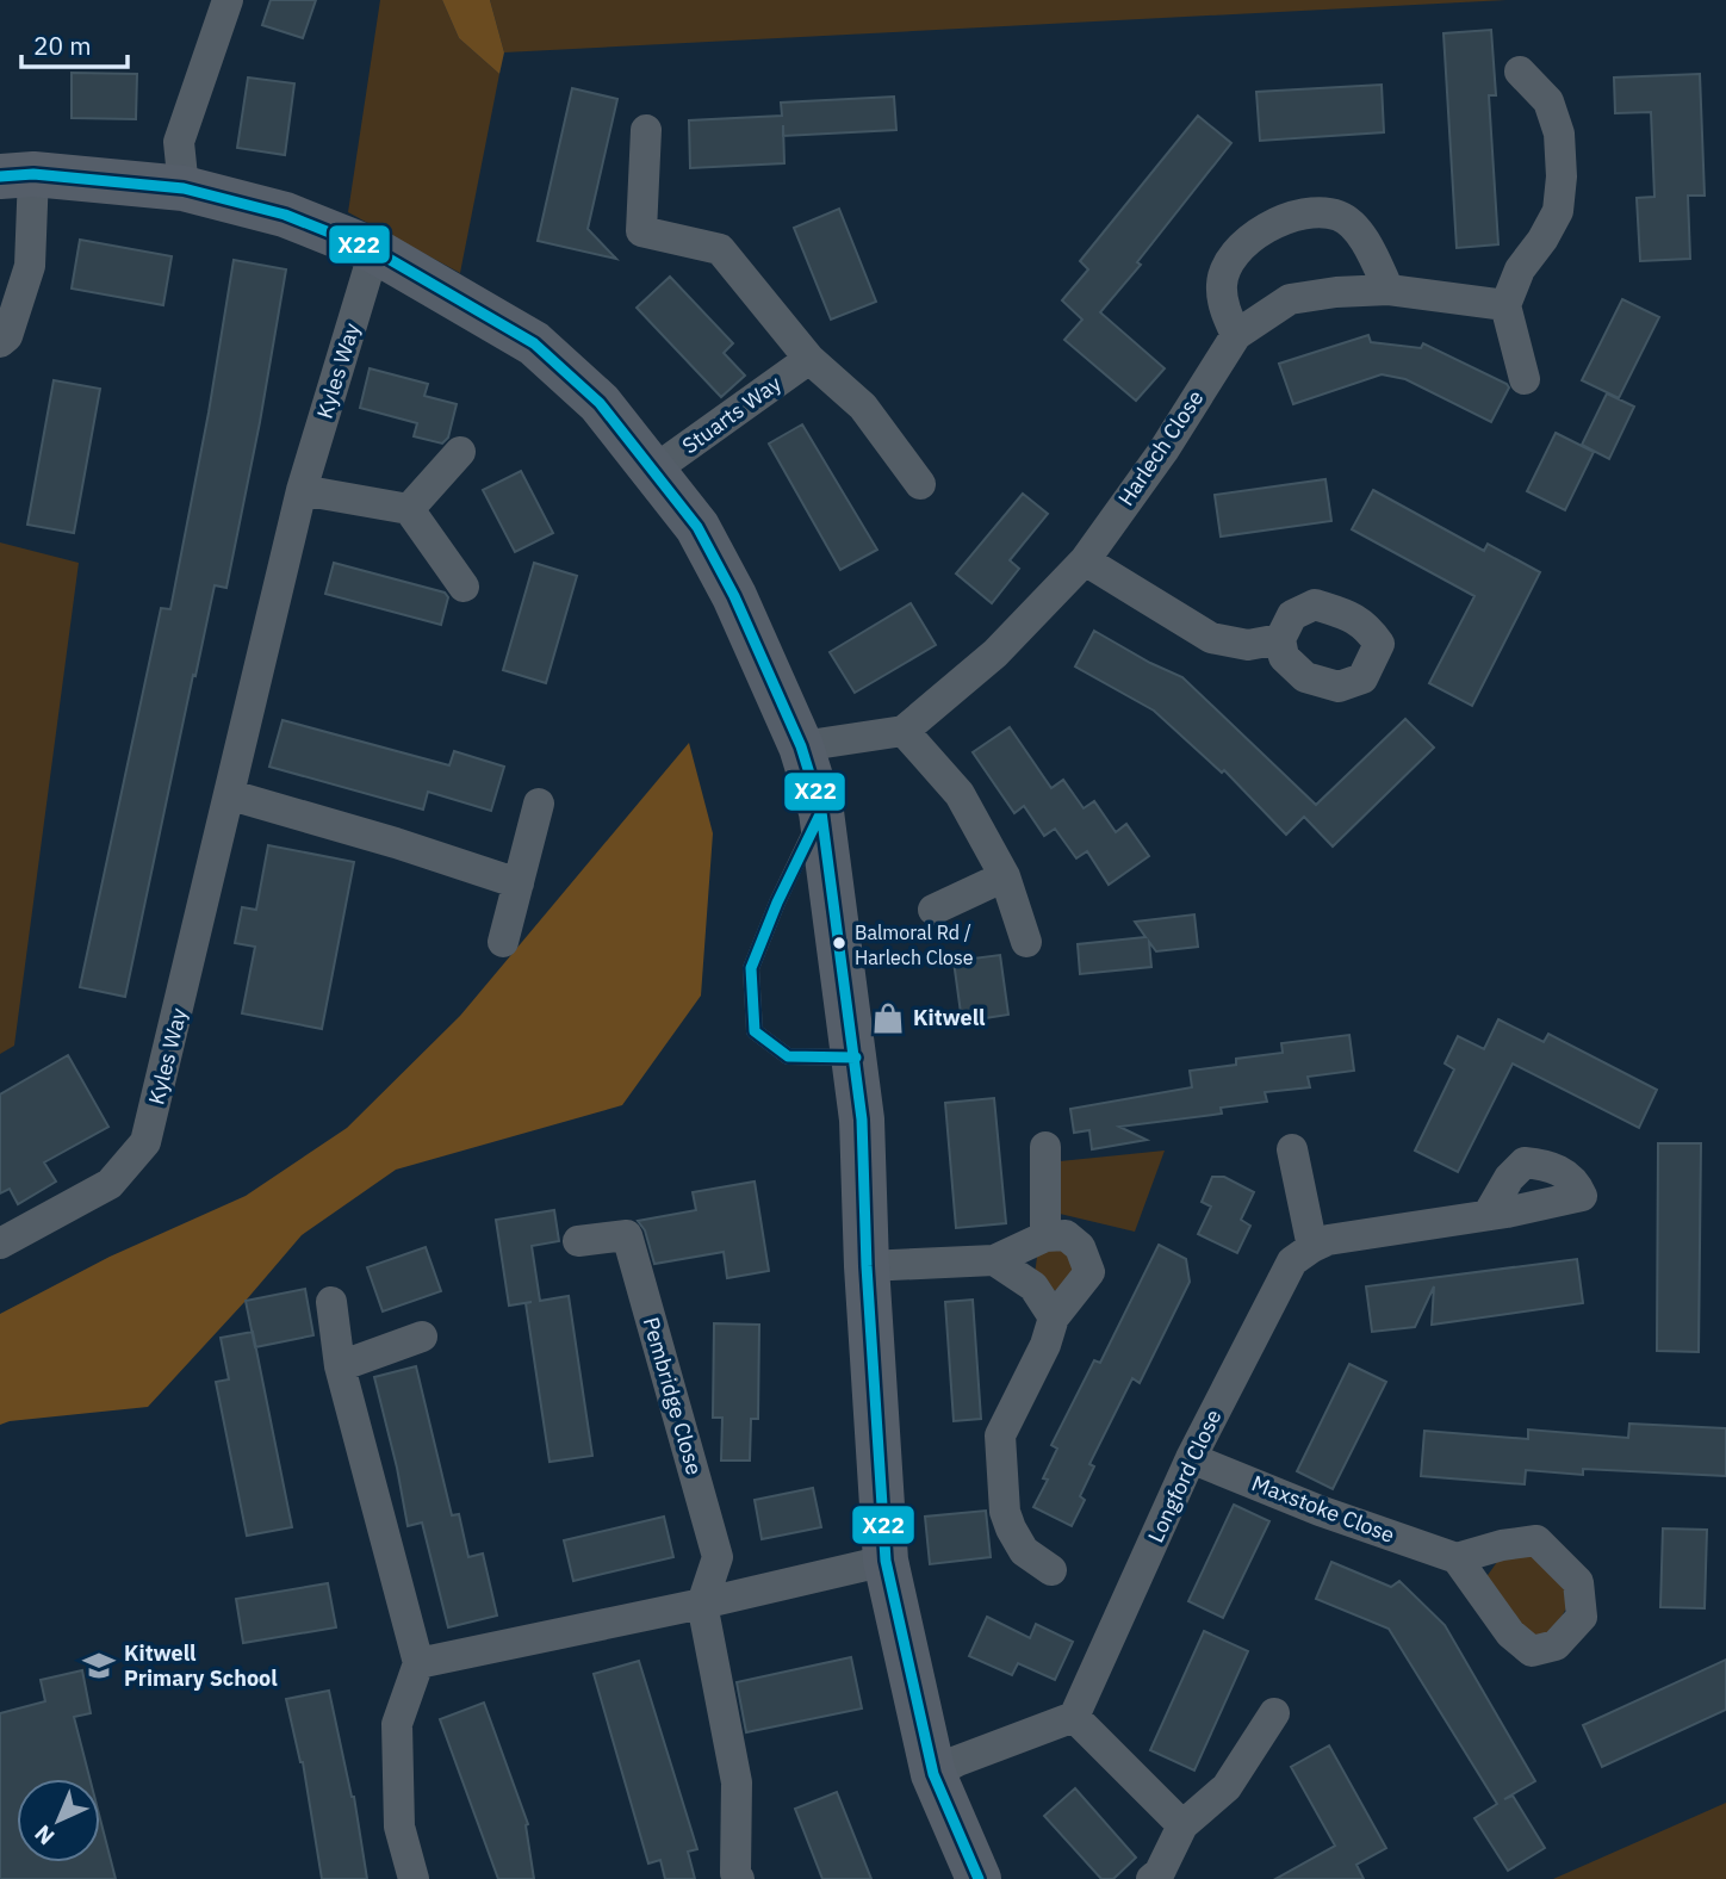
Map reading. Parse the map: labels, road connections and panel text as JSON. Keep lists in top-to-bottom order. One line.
{"streets":{"street":["Kyles Way","Stuarts Way","Harlech Close","Pembridge Close","Longford Close","Maxstoke Close"]},"crossings":[["Longford Close","Maxstoke Close"]],"places":{"other":["Balmoral Rd / Harlech Close"],"shop":["Kitwell"],"school or university":["Kitwell Primary School"]},"lines":["transit line X22"],"scale_bar":"20 m","north":"bottom left"}
